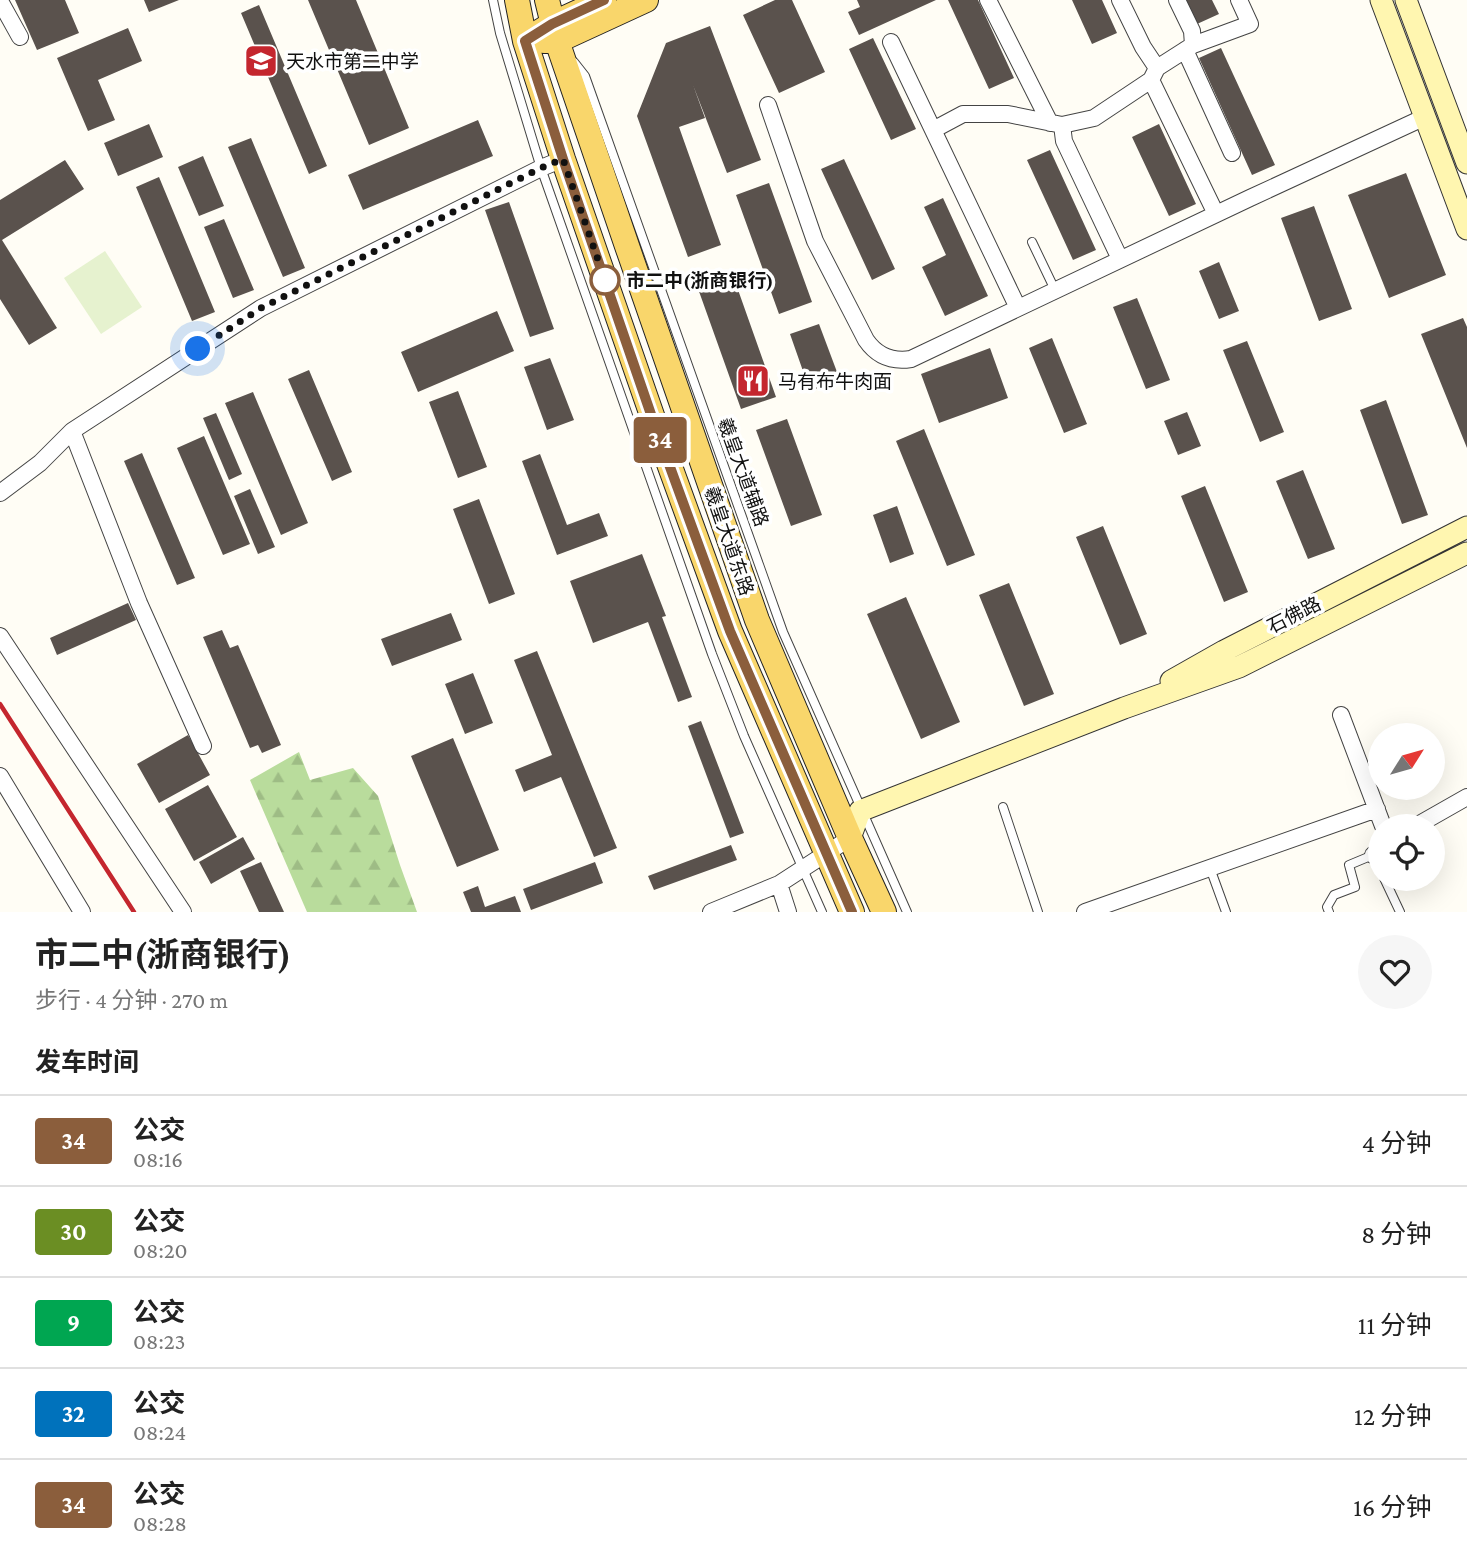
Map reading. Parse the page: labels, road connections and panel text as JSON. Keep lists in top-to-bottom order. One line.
{"streets":{"main road":["羲皇大道东路"],"street":["石佛路"],"lane":["羲皇大道辅路"]},"crossings":[["羲皇大道辅路","羲皇大道东路"],["羲皇大道辅路","石佛路"]],"places":{"school or university":["天水市第二中学"],"other":["市二中(浙商银行)"],"restaurant":["马有布牛肉面"]},"lines":["bus line 34"],"north":"top right","page":{"on_map":"34","heading":[["市二中(浙商银行)","步行 · 4 分钟 · 270 m"],"发车时间"],"list":[{"mark":"34","name":"公交","note":"08:16","value":"4 分钟"},{"mark":"30","name":"公交","note":"08:20","value":"8 分钟"},{"mark":"9","name":"公交","note":"08:23","value":"11 分钟"},{"mark":"32","name":"公交","note":"08:24","value":"12 分钟"},{"mark":"34","name":"公交","note":"08:28","value":"16 分钟"}]}}
